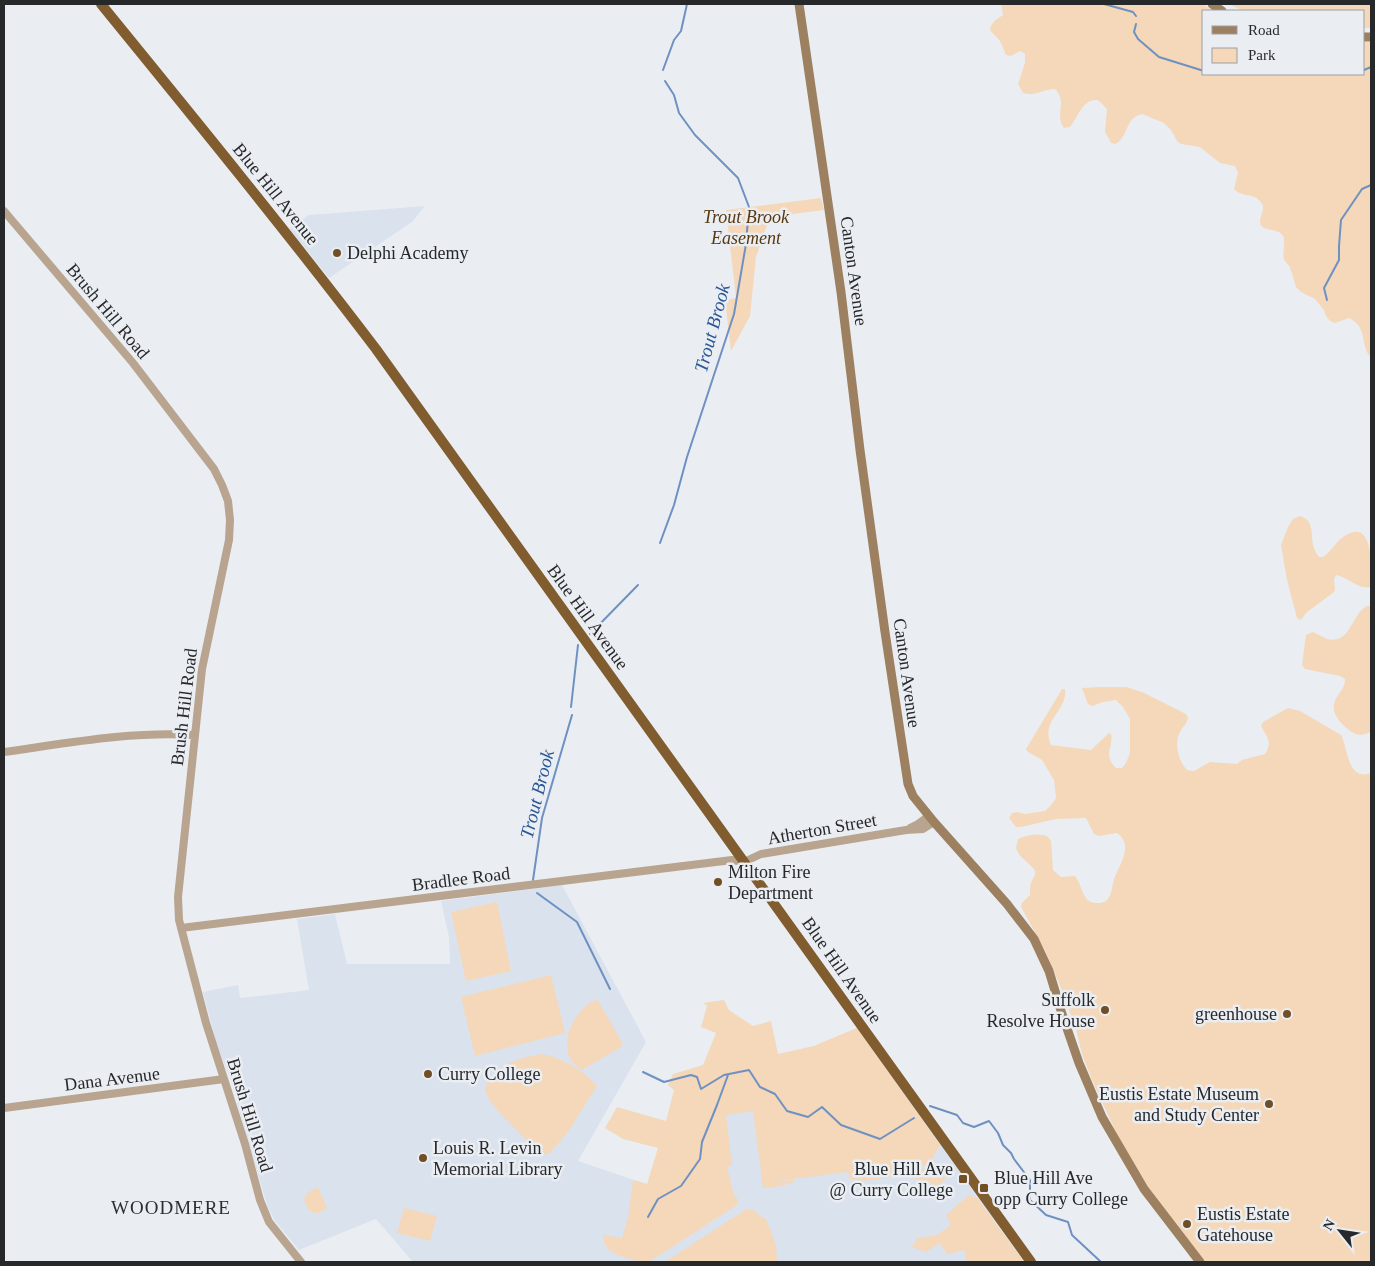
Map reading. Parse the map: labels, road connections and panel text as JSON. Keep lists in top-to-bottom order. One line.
{"streets":{"highway":["Blue Hill Avenue"],"main road":["Canton Avenue"],"street":["Brush Hill Road","Atherton Street","Bradlee Road","Dana Avenue"]},"crossings":[["Blue Hill Avenue","Atherton Street"],["Blue Hill Avenue","Bradlee Road"],["Canton Avenue","Atherton Street"],["Brush Hill Road","Bradlee Road"],["Brush Hill Road","Dana Avenue"],["Atherton Street","Bradlee Road"]],"districts":["WOODMERE"],"water":["Trout Brook"],"parks":["Trout Brook Easement"],"places":{"other":["Delphi Academy","Milton Fire Department","Suffolk Resolve House","greenhouse","Curry College","Eustis Estate Museum and Study Center","Louis R. Levin Memorial Library","Eustis Estate Gatehouse"],"transit":["Blue Hill Ave @ Curry College","Blue Hill Ave opp Curry College"]},"legend":["Road","Park"],"north":"top left"}
